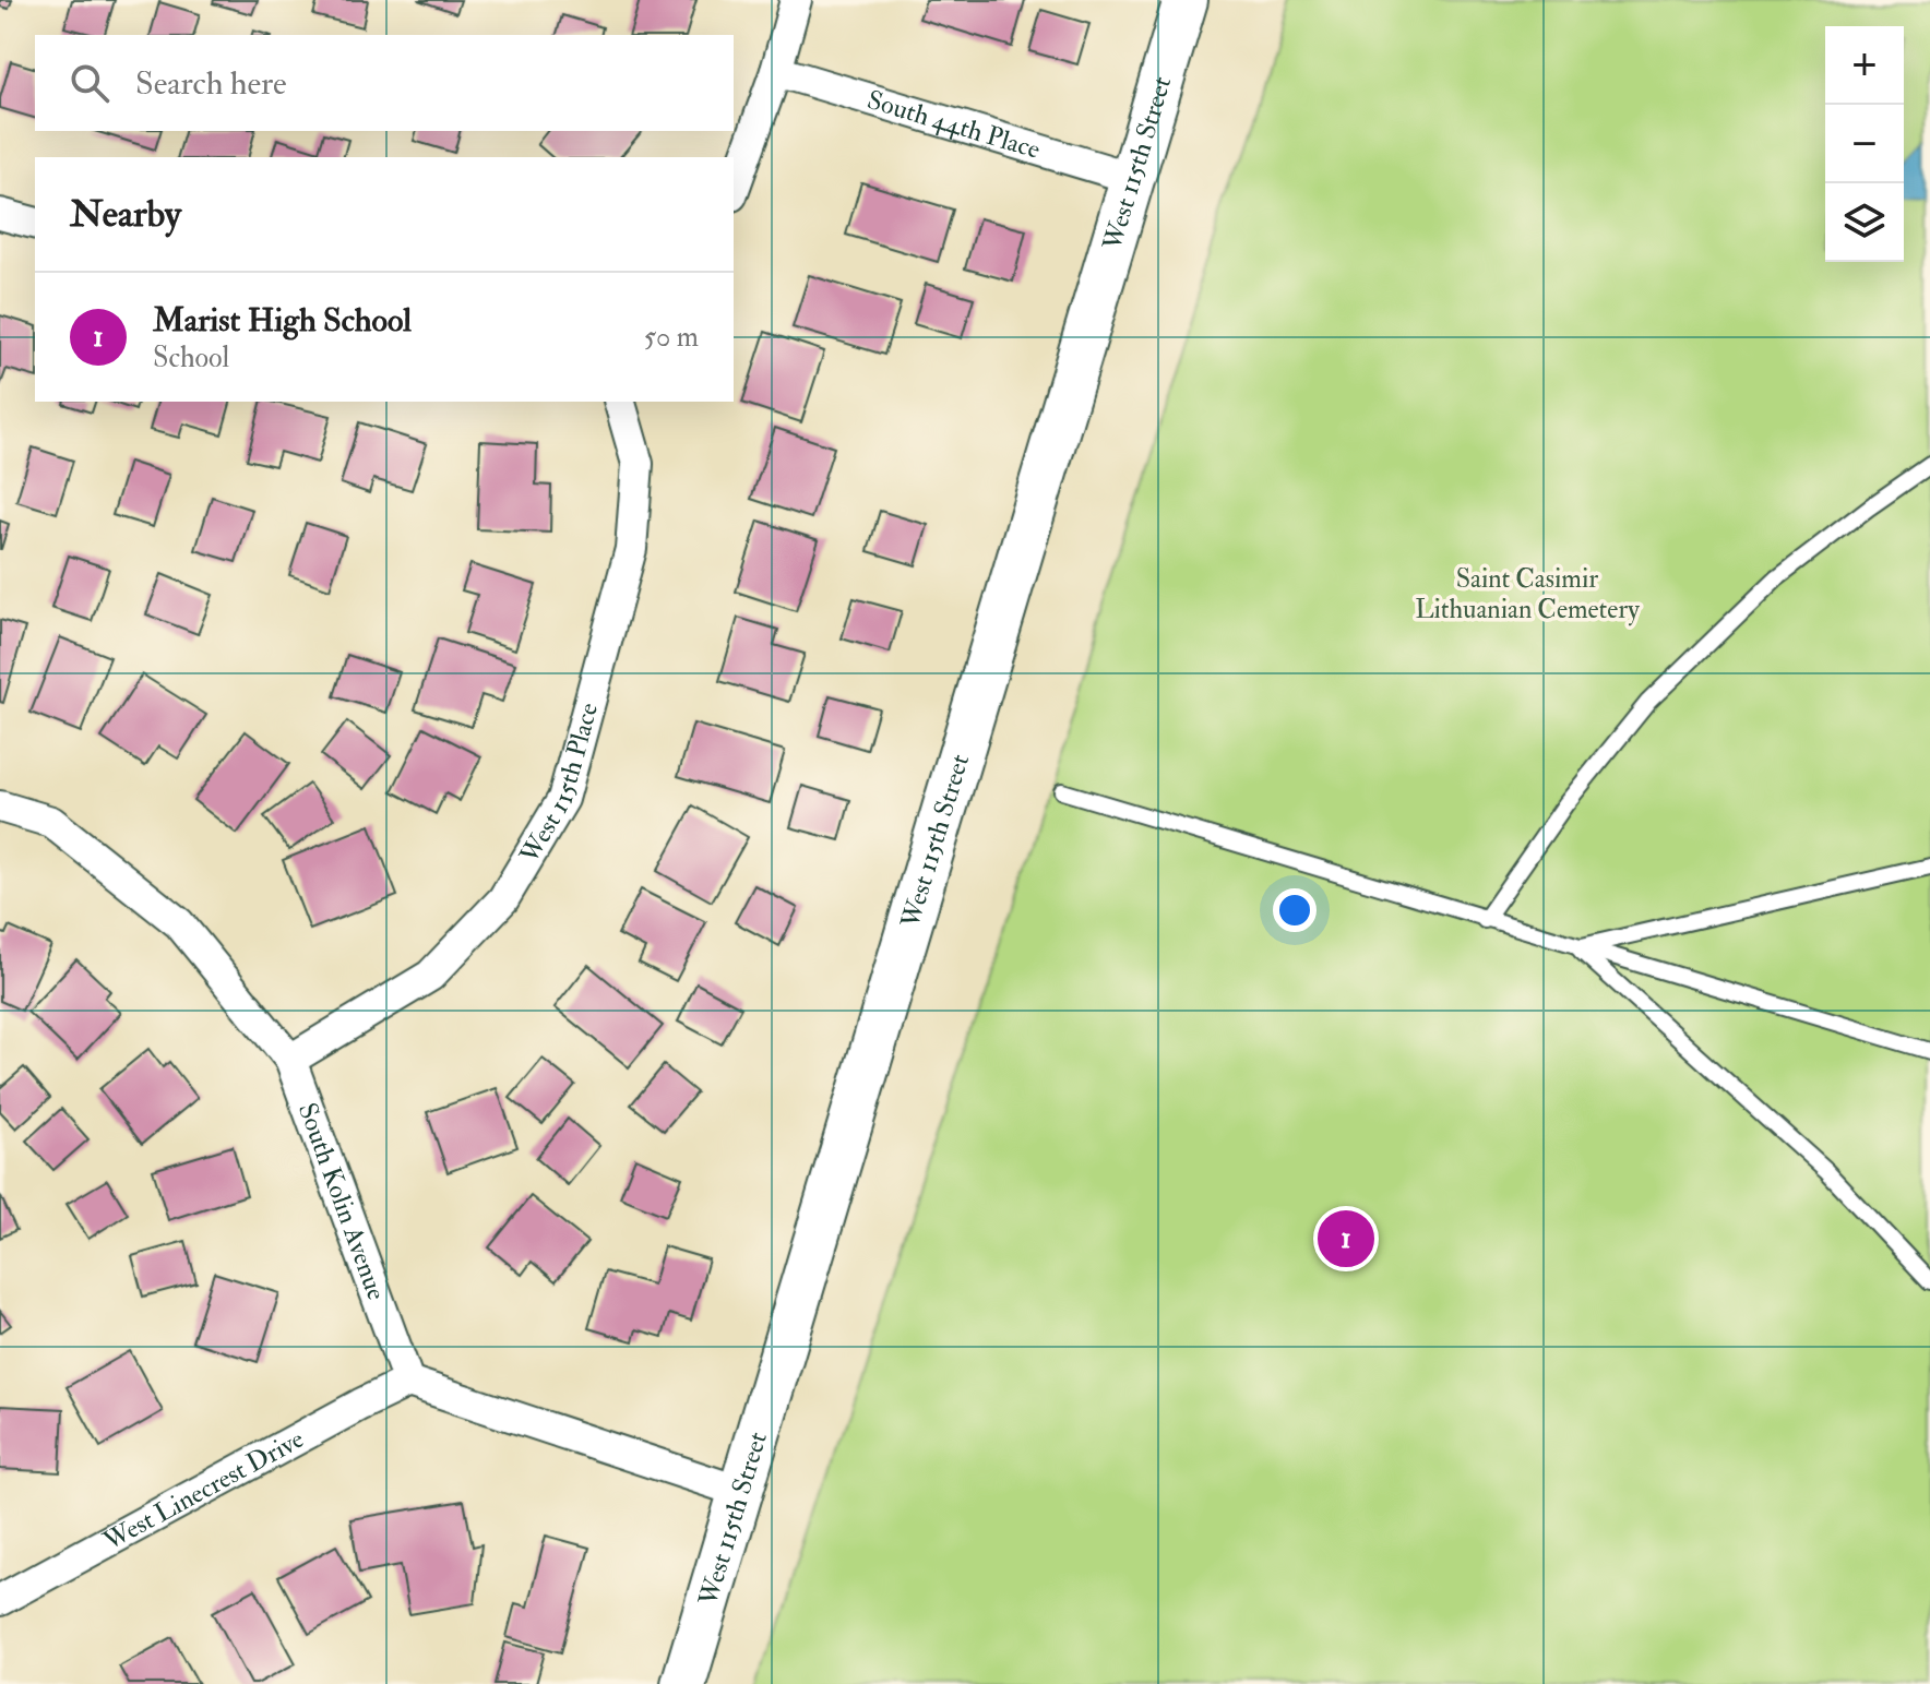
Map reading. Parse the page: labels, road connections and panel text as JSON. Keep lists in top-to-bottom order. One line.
{"streets":{"street":["South 44th Place","West 115th Street","West 115th Place","South Kolin Avenue","West Linecrest Drive"]},"crossings":[["South 44th Place","West 115th Street"],["West 115th Place","South Kolin Avenue"],["South Kolin Avenue","West Linecrest Drive"]],"parks":["Saint Casimir Lithuanian Cemetery"],"page":{"map_buttons":["+","−"],"search":"Search here","heading":"Nearby","list":[{"mark":"1","name":"Marist High School","note":"School","value":"50 m"}],"pins":"1"}}
